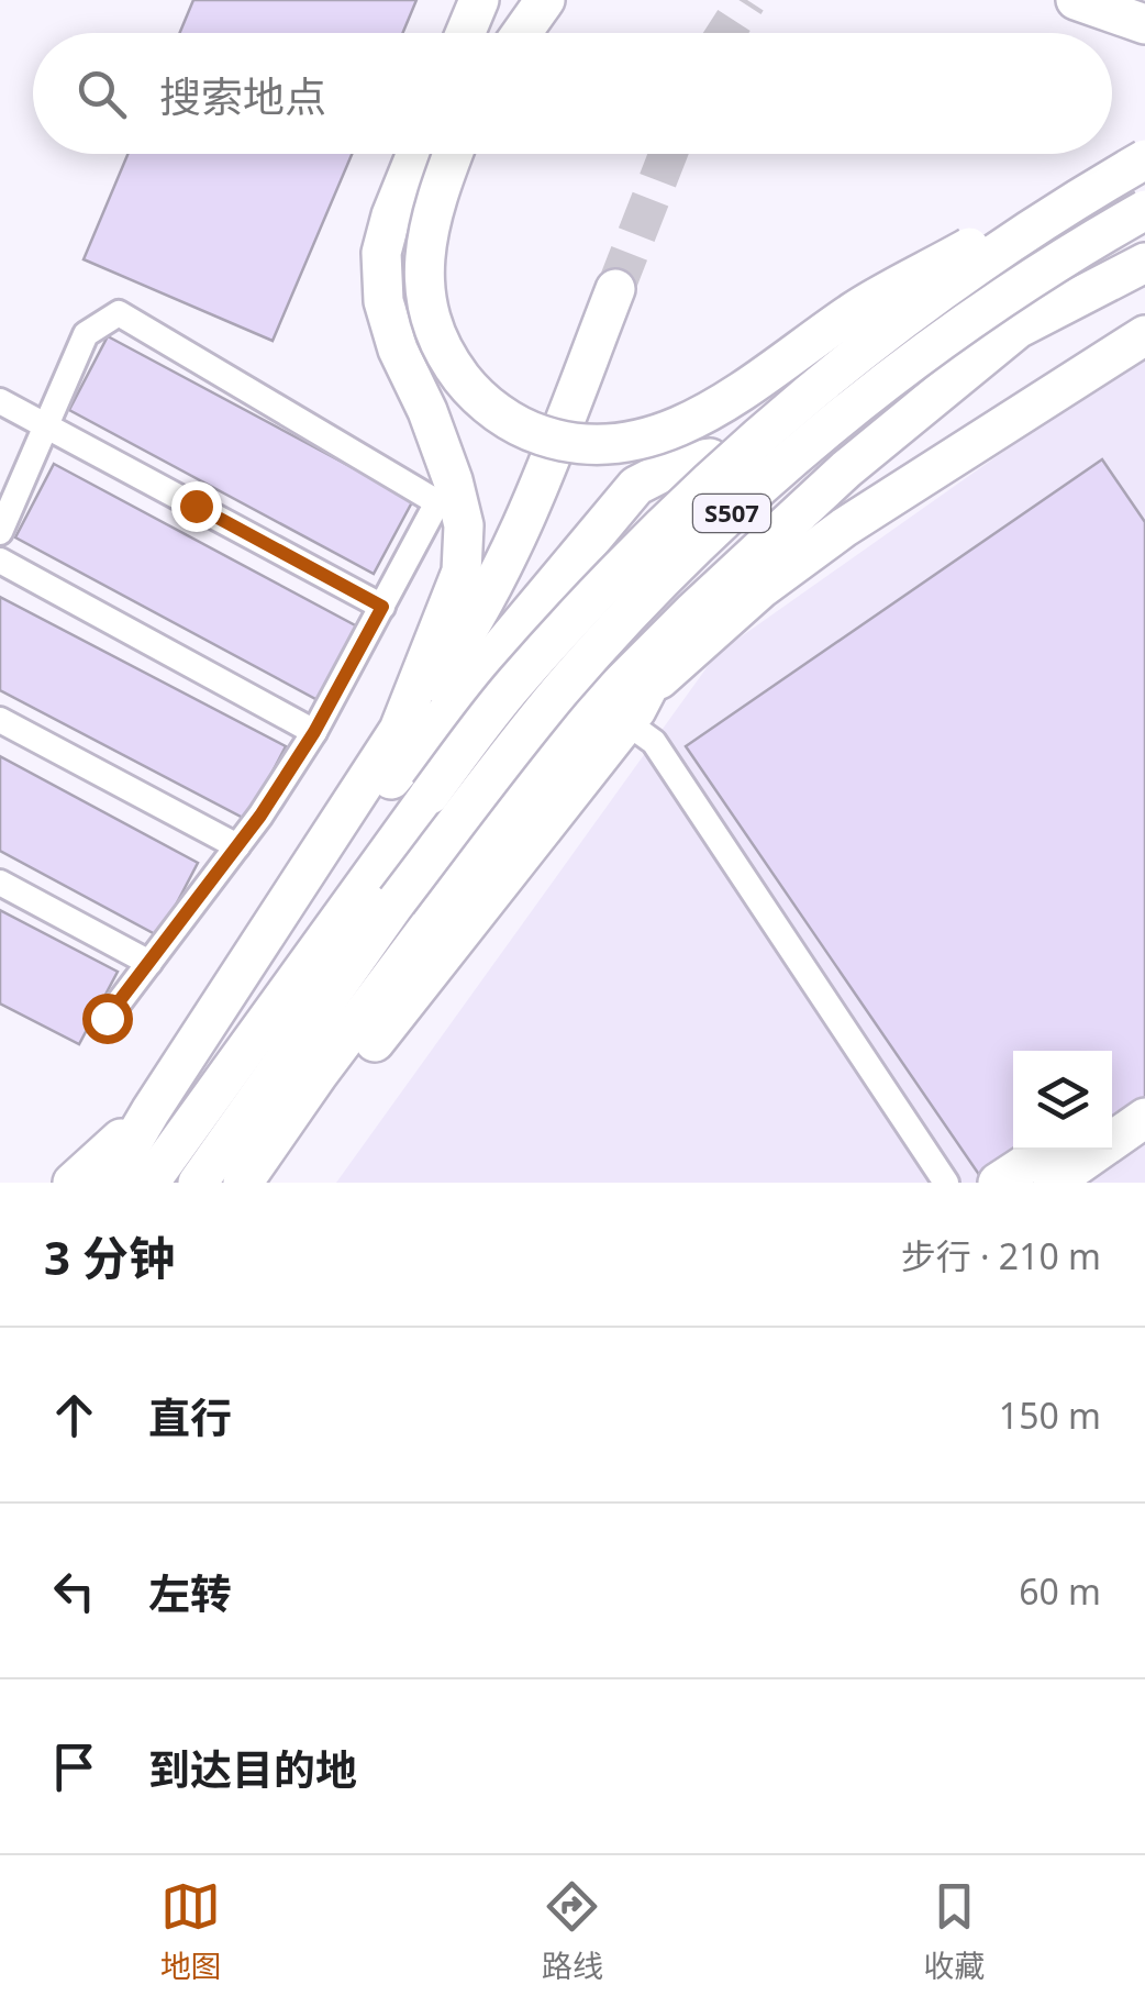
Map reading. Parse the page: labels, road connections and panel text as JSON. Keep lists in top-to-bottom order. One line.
{"streets":{"highway":["S507"]},"page":{"search":"搜索地点","heading":["3 分钟","步行 · 210 m"],"list":[["直行","150 m"],["左转","60 m"],"到达目的地"],"nav":["地图","路线","收藏"]}}
